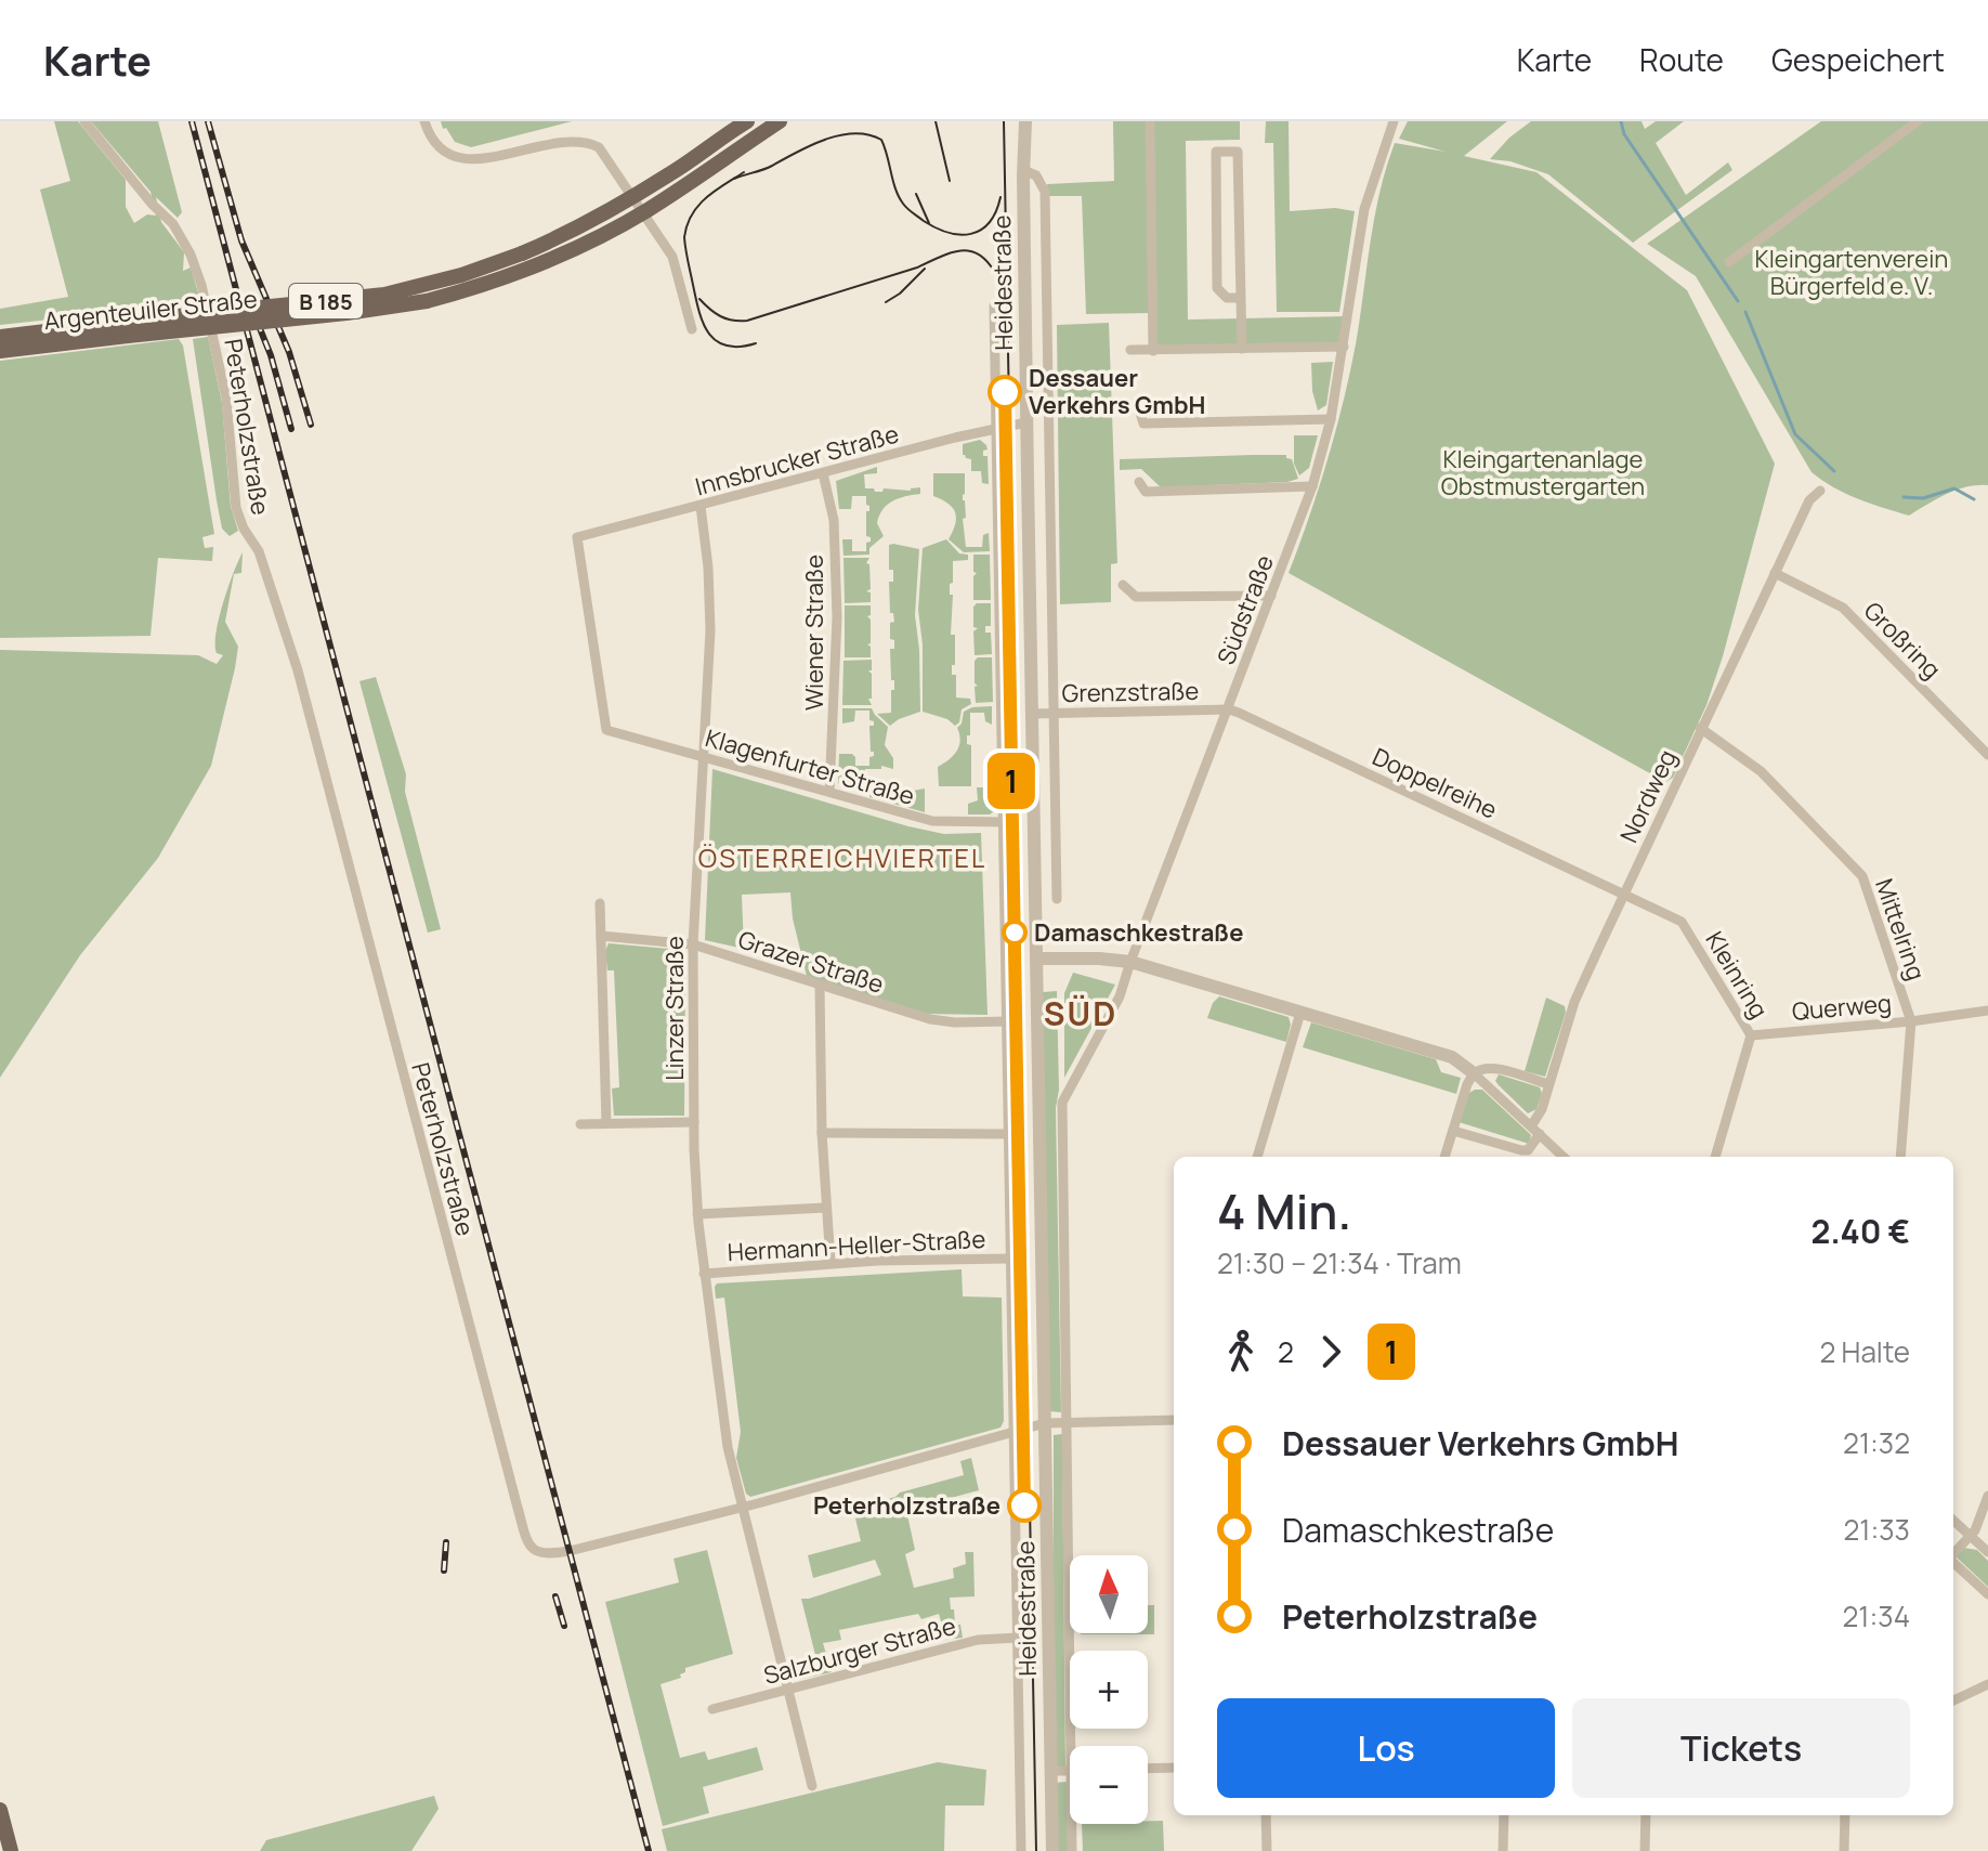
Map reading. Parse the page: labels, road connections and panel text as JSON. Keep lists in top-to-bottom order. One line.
{"streets":{"main road":["B 185","Argenteuiler Straße"],"street":["Heidestraße","Peterholzstraße","Innsbrucker Straße","Südstraße","Wiener Straße","Großring","Grenzstraße","Klagenfurter Straße","Doppelreihe","Nordweg","Mittelring","Grazer Straße","Kleinring","Querweg","Linzer Straße","Hermann-Heller-Straße","Salzburger Straße"]},"crossings":[["Heidestraße","Peterholzstraße"],["Heidestraße","Innsbrucker Straße"],["Heidestraße","Südstraße"],["Heidestraße","Grenzstraße"],["Heidestraße","Klagenfurter Straße"],["Heidestraße","Grazer Straße"],["Heidestraße","Hermann-Heller-Straße"],["Heidestraße","Salzburger Straße"],["Peterholzstraße","Linzer Straße"],["Innsbrucker Straße","Wiener Straße"],["Innsbrucker Straße","Klagenfurter Straße"],["Innsbrucker Straße","Linzer Straße"],["Südstraße","Grenzstraße"],["Südstraße","Doppelreihe"],["Wiener Straße","Klagenfurter Straße"],["Großring","Nordweg"],["Grenzstraße","Doppelreihe"],["Klagenfurter Straße","Linzer Straße"],["Doppelreihe","Nordweg"],["Doppelreihe","Kleinring"],["Nordweg","Mittelring"],["Nordweg","Kleinring"],["Mittelring","Querweg"],["Grazer Straße","Linzer Straße"],["Kleinring","Querweg"],["Linzer Straße","Hermann-Heller-Straße"],["Linzer Straße","Salzburger Straße"]],"districts":["ÖSTERREICHVIERTEL","SÜD"],"parks":["Kleingartenverein Bürgerfeld e. V.","Kleingartenanlage Obstmustergarten"],"places":["Dessauer Verkehrs GmbH","Damaschkestraße","Peterholzstraße"],"lines":["tram line 1"],"north":"top","page":{"header":"Karte","nav":["Karte","Route","Gespeichert"],"on_map":"1","heading":["4 Min.","21:30 – 21:34 · Tram","2.40 €"],"legs":["2","1","2 Halte"],"list":[{"name":"Dessauer Verkehrs GmbH","value":"21:32"},{"name":"Damaschkestraße","value":"21:33"},{"name":"Peterholzstraße","value":"21:34"}],"map_buttons":["+","−"],"buttons":["Los","Tickets"]}}
